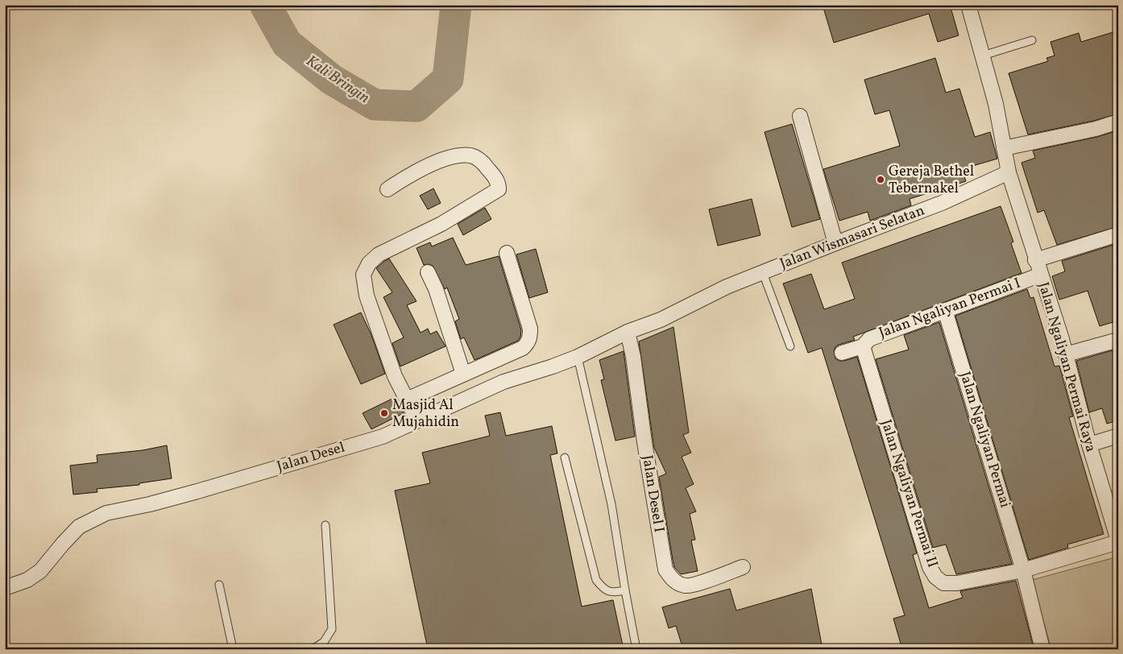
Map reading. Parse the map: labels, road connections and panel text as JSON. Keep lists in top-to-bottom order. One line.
{"streets":{"street":["Jalan Wismasari Selatan","Jalan Ngaliyan Permai I","Jalan Ngaliyan Permai Raya","Jalan Ngaliyan Permai","Jalan Desel","Jalan Desel I","Jalan Ngaliyan Permai II"]},"crossings":[["Jalan Wismasari Selatan","Jalan Ngaliyan Permai Raya"],["Jalan Wismasari Selatan","Jalan Desel"],["Jalan Wismasari Selatan","Jalan Desel I"],["Jalan Ngaliyan Permai I","Jalan Ngaliyan Permai Raya"],["Jalan Ngaliyan Permai I","Jalan Ngaliyan Permai"],["Jalan Ngaliyan Permai I","Jalan Ngaliyan Permai II"],["Jalan Ngaliyan Permai Raya","Jalan Ngaliyan Permai II"],["Jalan Ngaliyan Permai","Jalan Ngaliyan Permai II"],["Jalan Desel","Jalan Desel I"]],"water":["Kali Bringin"],"places":["Gereja Bethel Tebernakel","Masjid Al Mujahidin"]}
